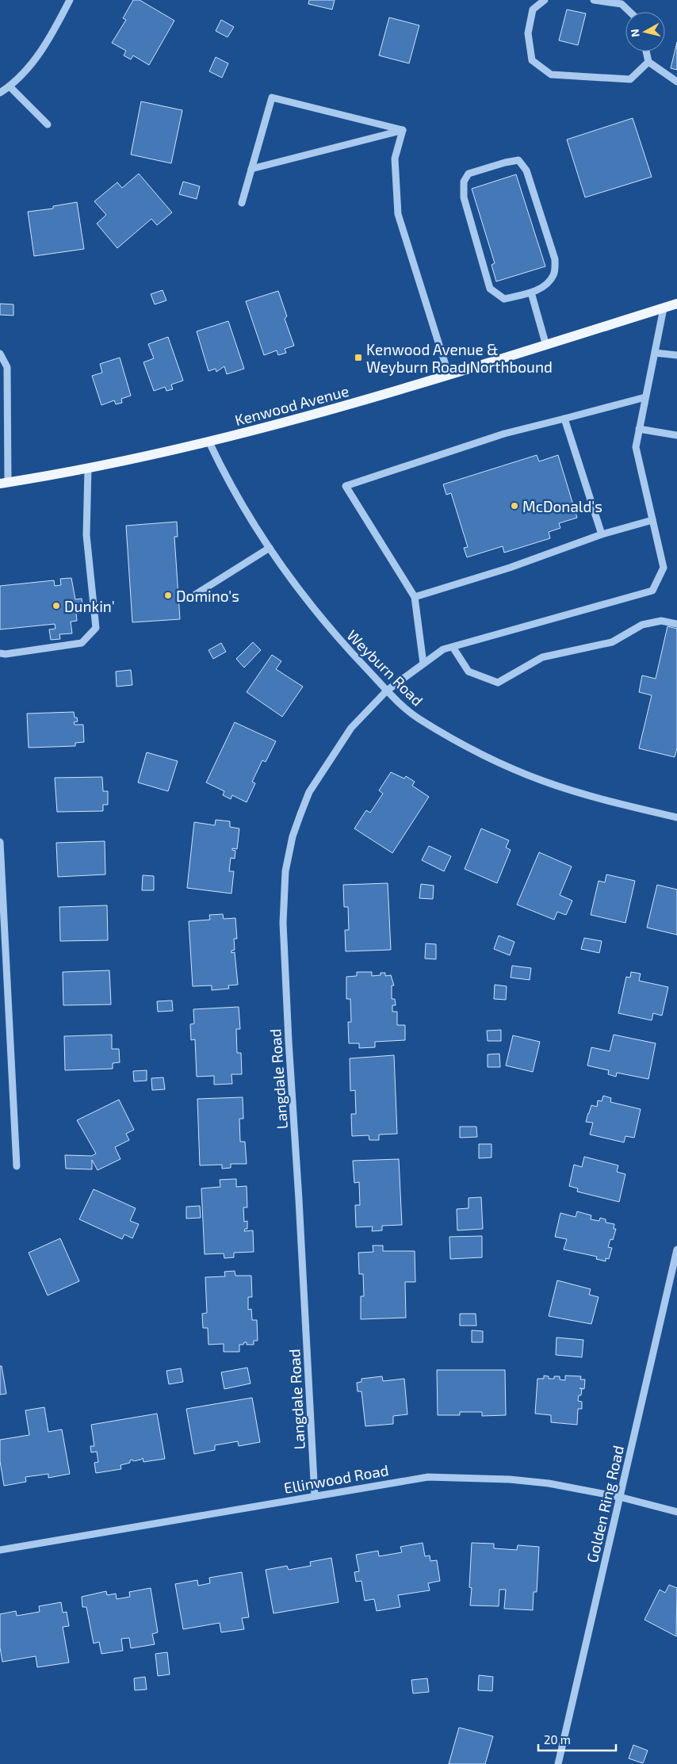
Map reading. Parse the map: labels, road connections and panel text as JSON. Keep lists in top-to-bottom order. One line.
{"streets":{"main road":["Kenwood Avenue"],"street":["Weyburn Road","Langdale Road","Ellinwood Road","Golden Ring Road"]},"crossings":[["Kenwood Avenue","Weyburn Road"],["Kenwood Avenue","Langdale Road"],["Weyburn Road","Langdale Road"],["Langdale Road","Ellinwood Road"],["Ellinwood Road","Golden Ring Road"]],"places":{"transit":["Kenwood Avenue & Weyburn Road Northbound"],"other":["McDonald's","Domino's","Dunkin'"]},"scale_bar":"20 m","north":"left"}
